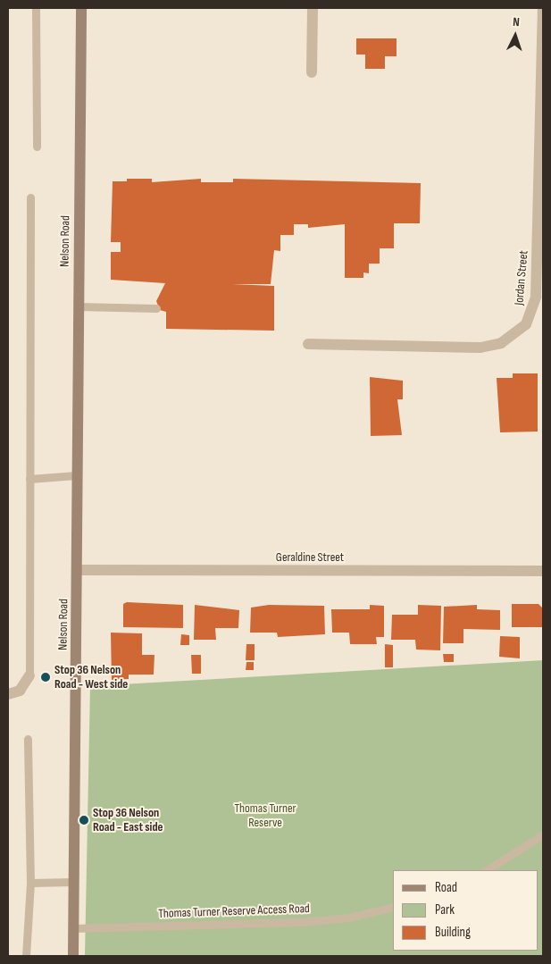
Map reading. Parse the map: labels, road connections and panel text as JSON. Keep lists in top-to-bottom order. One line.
{"streets":{"main road":["Nelson Road"],"street":["Jordan Street","Geraldine Street"],"lane":["Thomas Turner Reserve Access Road"]},"crossings":[["Nelson Road","Geraldine Street"],["Nelson Road","Thomas Turner Reserve Access Road"]],"parks":["Thomas Turner Reserve"],"places":["Stop 36 Nelson Road - West side","Stop 36 Nelson Road - East side"],"legend":["Road","Park","Building"],"north":"top"}
